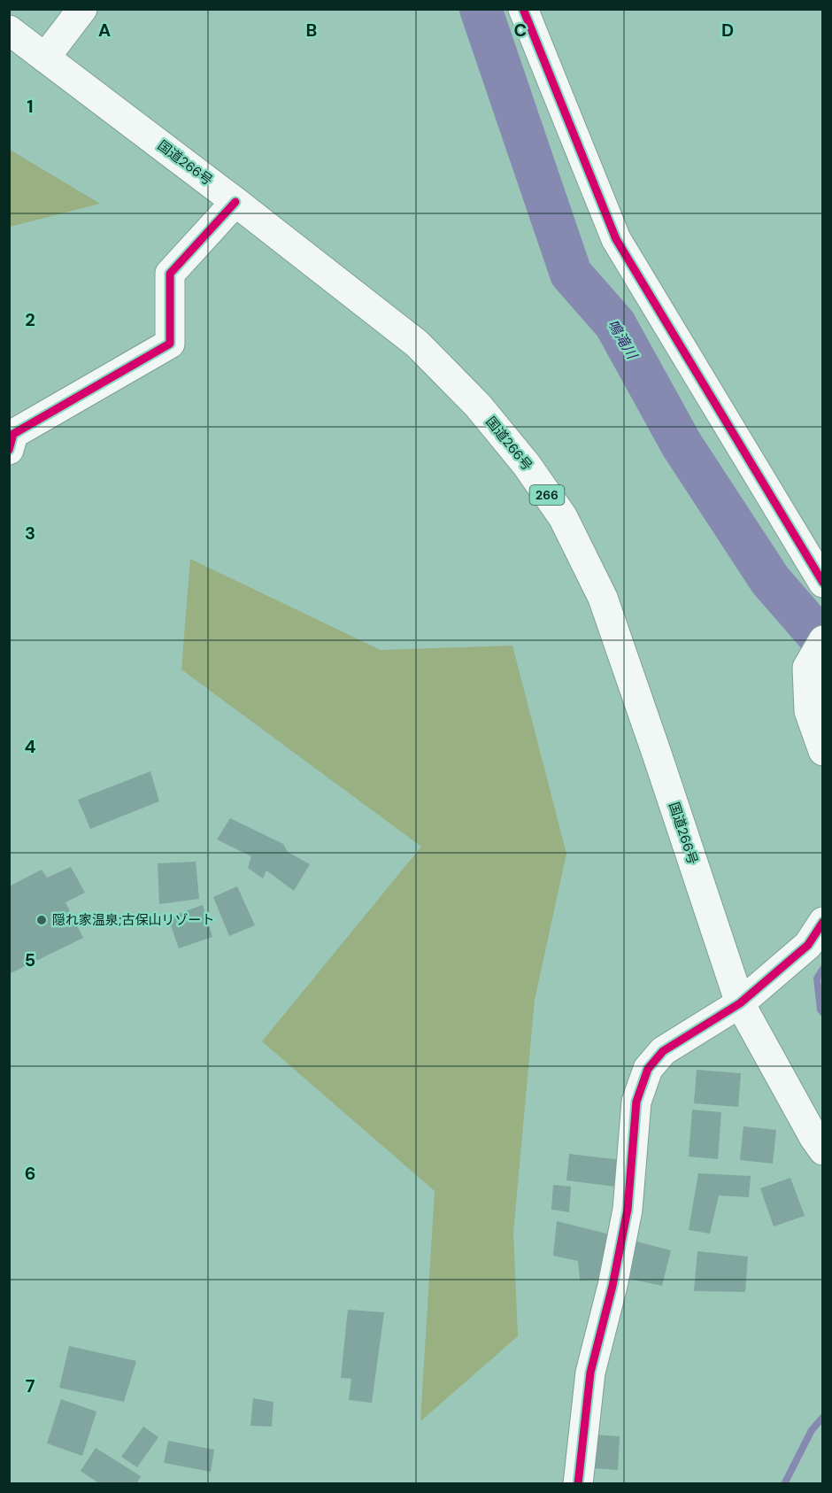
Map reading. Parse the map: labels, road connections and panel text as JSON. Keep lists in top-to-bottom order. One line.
{"streets":{"main road":["国道266号","266"]},"water":["鳴滝川"],"places":["隠れ家温泉;古保山リゾート"],"grid":{"columns":["A","B","C","D"],"rows":["1","2","3","4","5","6","7"]}}
